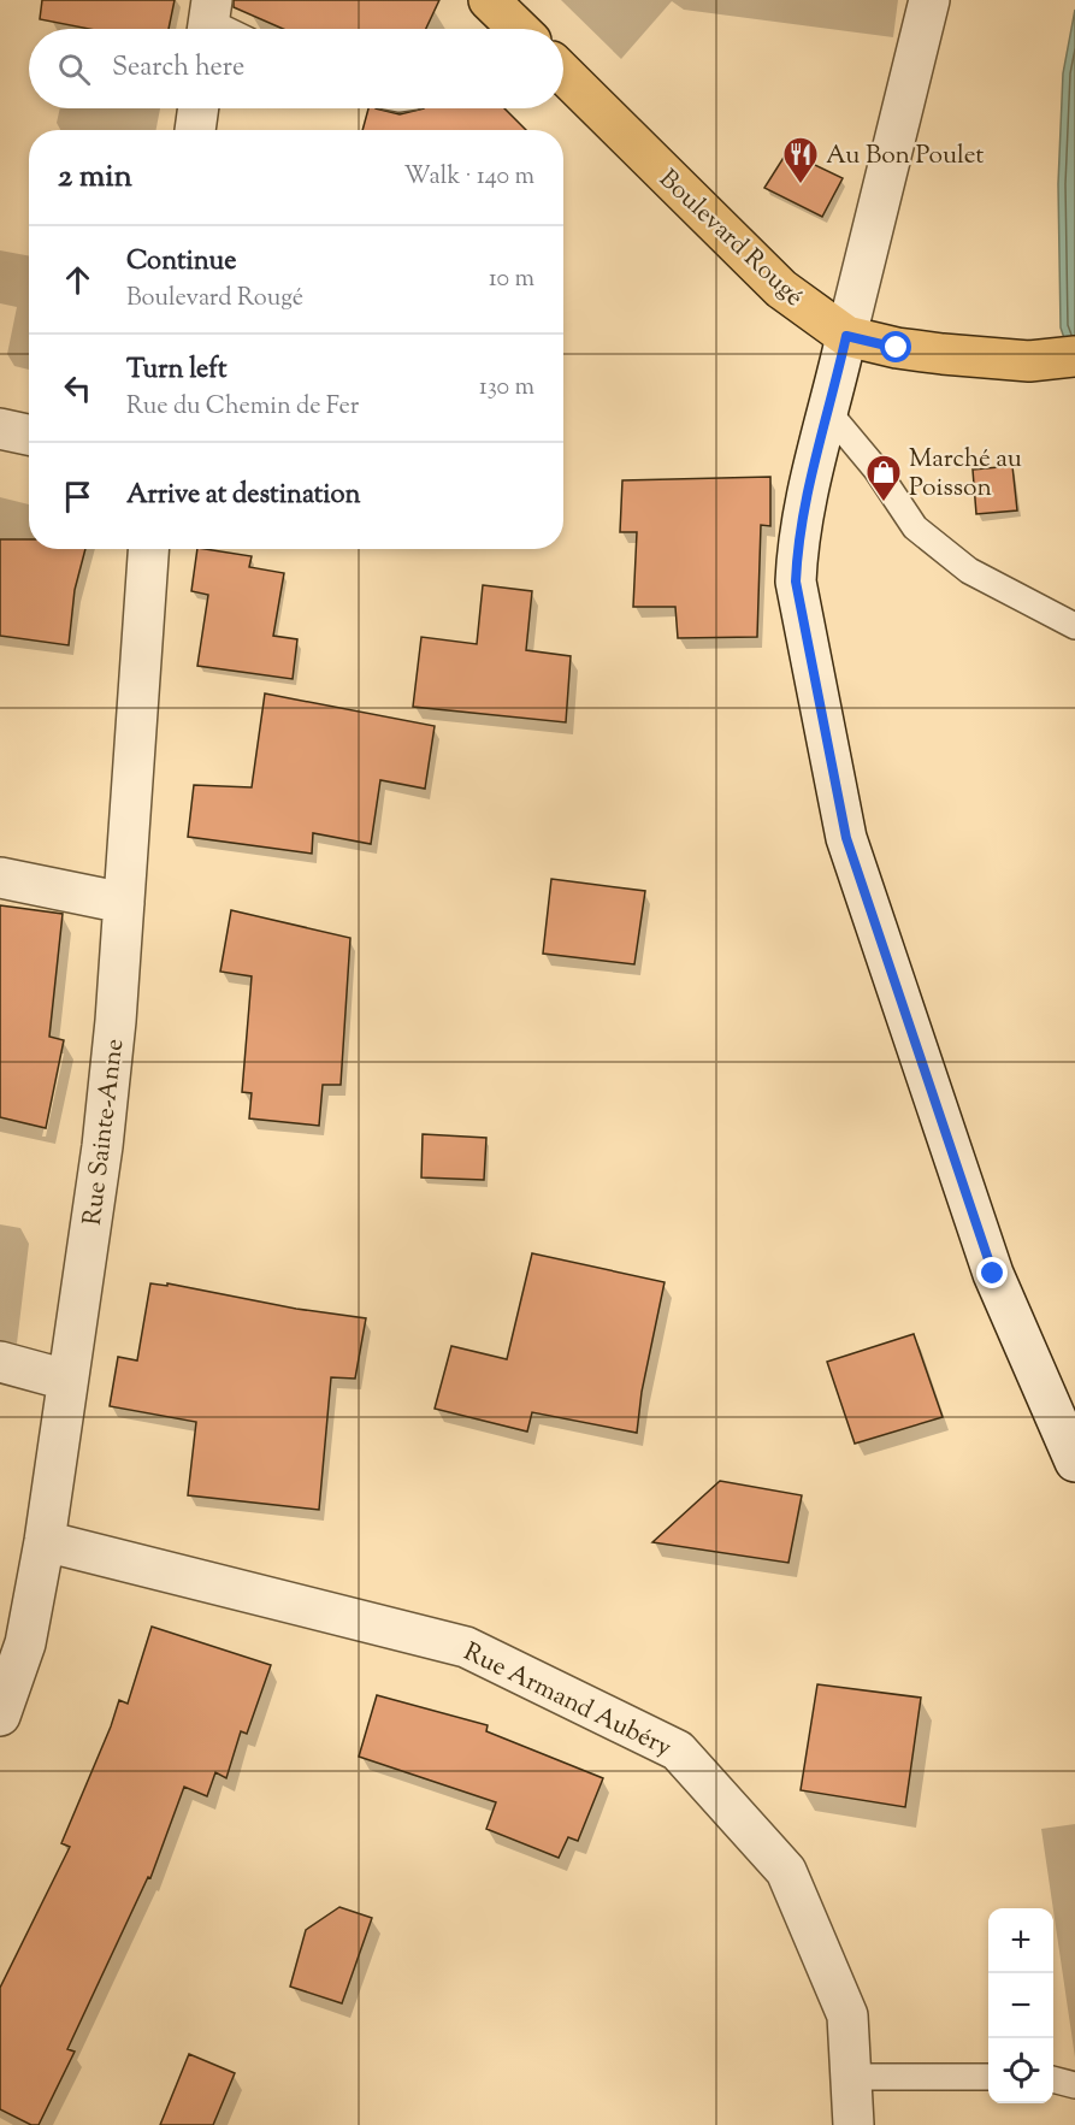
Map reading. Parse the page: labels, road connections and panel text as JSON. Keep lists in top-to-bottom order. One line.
{"streets":{"main road":["Boulevard Rougé"],"street":["Rue Sainte-Anne","Rue Armand Aubéry"]},"crossings":[["Rue Sainte-Anne","Rue Armand Aubéry"]],"places":{"restaurant":["Au Bon Poulet"],"shop":["Marché au Poisson"]},"page":{"search":"Search here","heading":["2 min","Walk · 140 m"],"list":[["Continue","Boulevard Rougé","10 m"],["Turn left","Rue du Chemin de Fer","130 m"],"Arrive at destination"],"map_buttons":["+","−"]}}
